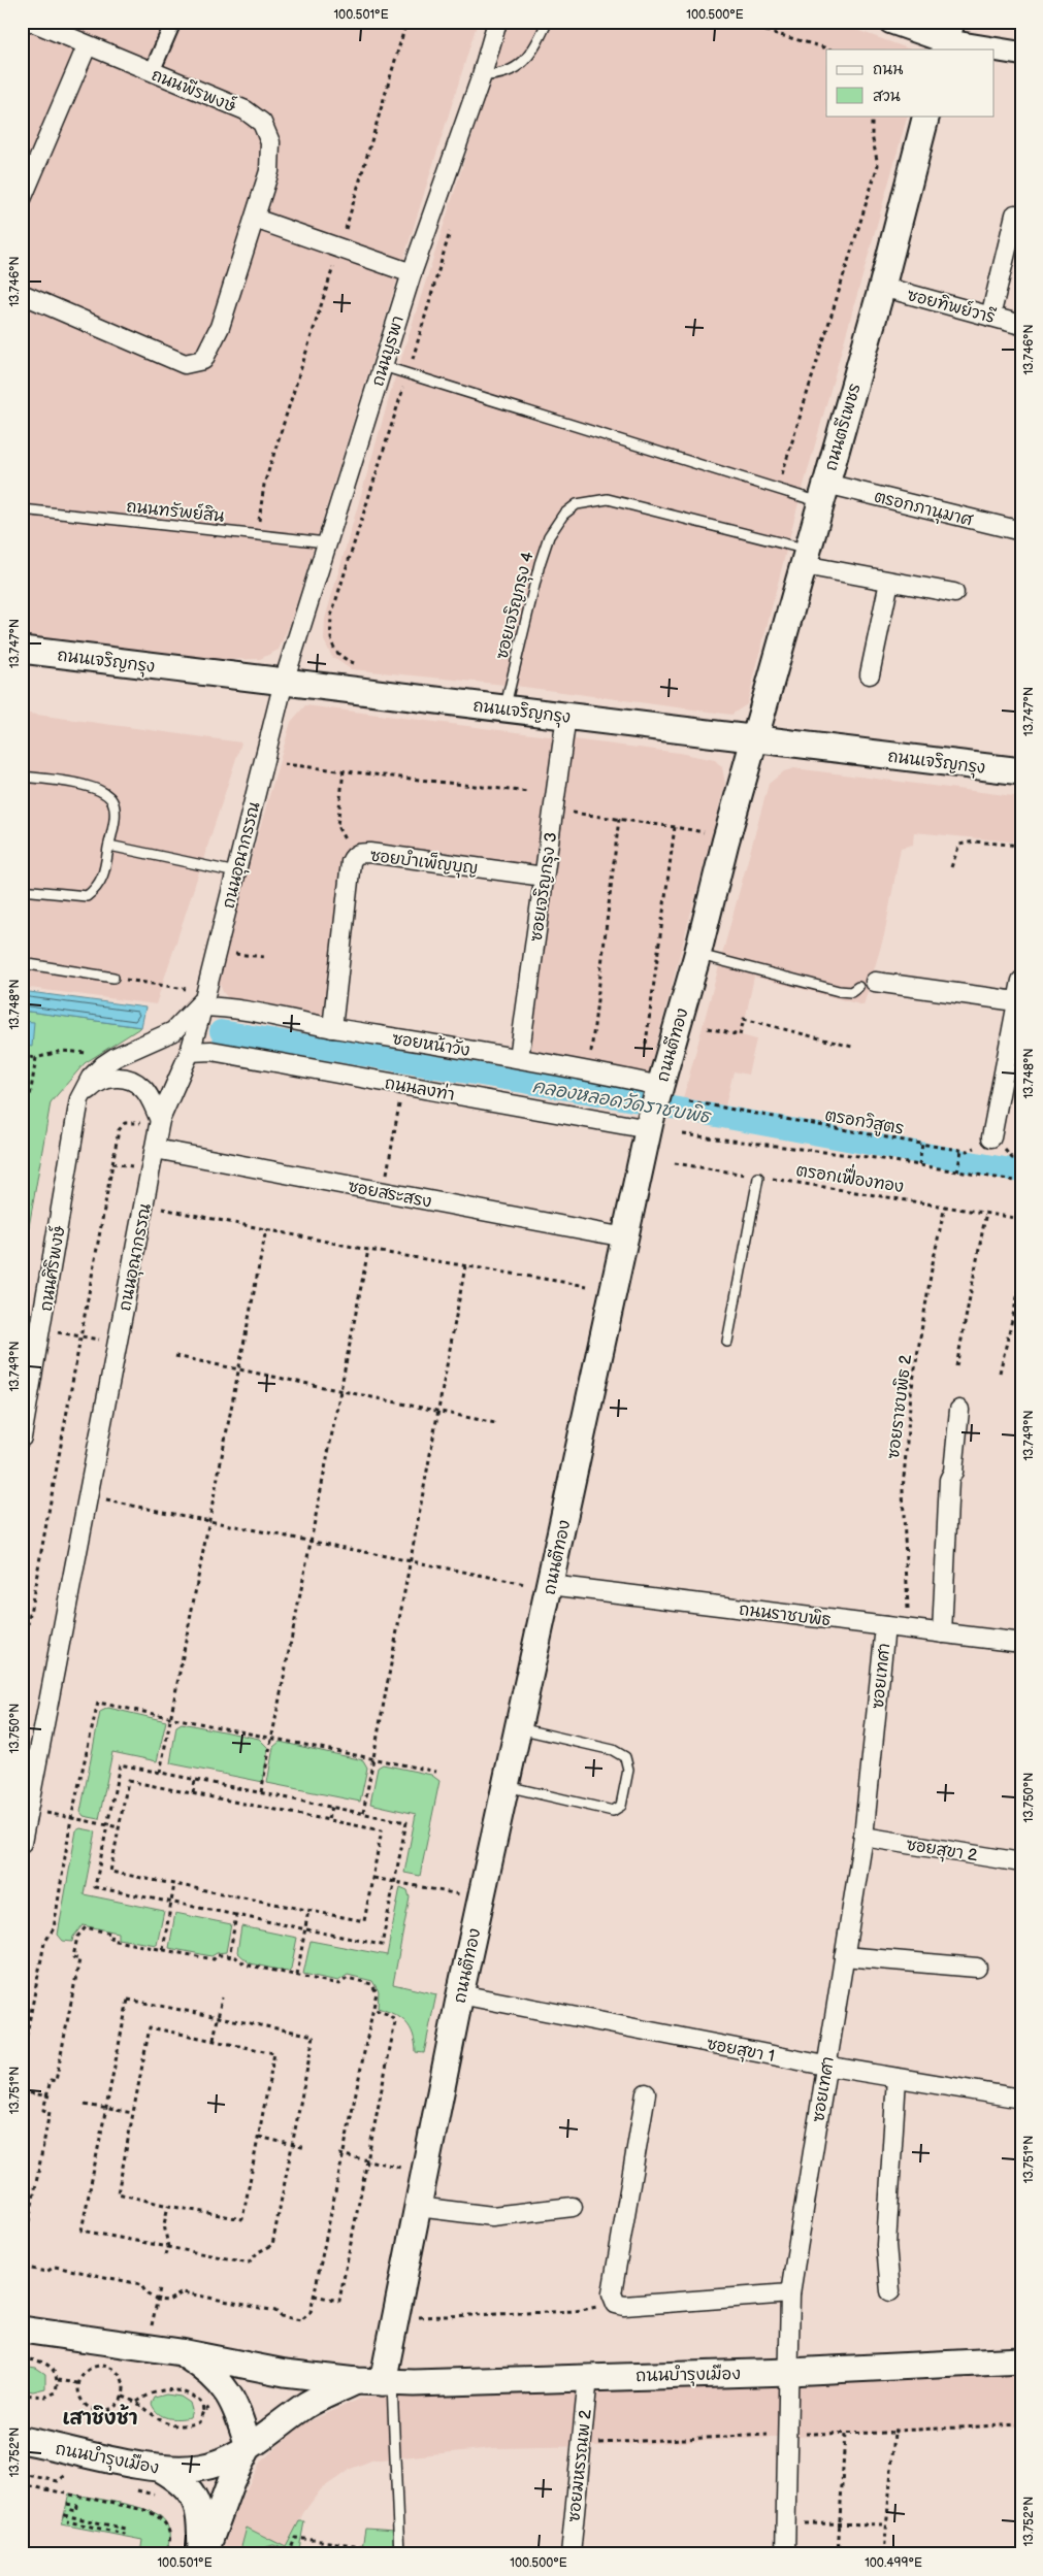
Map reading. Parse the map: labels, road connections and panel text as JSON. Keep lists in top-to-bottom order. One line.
{"streets":{"main road":["ถนนตรีเพชร","ถนนเจริญกรุง","ถนนตีทอง","ถนนบำรุงเมือง"],"street":["ถนนพีรพงษ์","ซอยทิพย์วารี","ถนนบูรพา","ตรอกภานุมาศ","ถนนอุณากรรณ","ซอยบำเพ็ญบุญ","ซอยเจริญกรุง 3","ซอยหน้าวัง","ถนนลงท่า","ซอยสระสรง","ถนนศิริพงษ์","ถนนราชบพิธ","ซอยเทศา","ซอยสุขา 2","ซอยสุขา 1","ซอยมหรรณพ 2"],"lane":["ถนนทรัพย์สิน","ซอยเจริญกรุง 4"],"path":["ตรอกวิสูตร","ตรอกเฟื่องทอง","ซอยราชบพิธ 2"]},"crossings":[["ซอยทิพย์วารี","ถนนตรีเพชร"],["ถนนบูรพา","ถนนทรัพย์สิน"],["ถนนบูรพา","ถนนเจริญกรุง"],["ถนนบูรพา","ถนนอุณากรรณ"],["ถนนตรีเพชร","ตรอกภานุมาศ"],["ถนนตรีเพชร","ซอยเจริญกรุง 4"],["ถนนตรีเพชร","ถนนเจริญกรุง"],["ถนนตรีเพชร","ถนนตีทอง"],["ซอยเจริญกรุง 4","ถนนเจริญกรุง"],["ถนนเจริญกรุง","ถนนอุณากรรณ"],["ถนนเจริญกรุง","ซอยเจริญกรุง 3"],["ถนนเจริญกรุง","ถนนตีทอง"],["ถนนอุณากรรณ","ซอยหน้าวัง"],["ถนนอุณากรรณ","ถนนลงท่า"],["ถนนอุณากรรณ","ซอยสระสรง"],["ถนนอุณากรรณ","ถนนศิริพงษ์"],["ซอยบำเพ็ญบุญ","ซอยเจริญกรุง 3"],["ซอยบำเพ็ญบุญ","ซอยหน้าวัง"],["ซอยเจริญกรุง 3","ซอยหน้าวัง"],["ซอยหน้าวัง","ถนนตีทอง"],["ซอยหน้าวัง","ถนนศิริพงษ์"],["ถนนตีทอง","ถนนลงท่า"],["ถนนตีทอง","ซอยสระสรง"],["ถนนตีทอง","ถนนราชบพิธ"],["ถนนตีทอง","ซอยสุขา 1"],["ถนนตีทอง","ถนนบำรุงเมือง"],["ตรอกเฟื่องทอง","ซอยราชบพิธ 2"],["ถนนราชบพิธ","ซอยเทศา"],["ซอยเทศา","ซอยสุขา 2"],["ซอยเทศา","ซอยสุขา 1"],["ซอยเทศา","ถนนบำรุงเมือง"],["ถนนบำรุงเมือง","ซอยมหรรณพ 2"]],"districts":["เสาชิงช้า"],"water":["คลองหลอดวัดราชบพิธ"],"legend":["ถนน","สวน"],"coordinates":["100.501°E","100.500°E","13.746°N","13.747°N","13.748°N","13.749°N","13.750°N","13.751°N","13.752°N","100.499°E"]}
